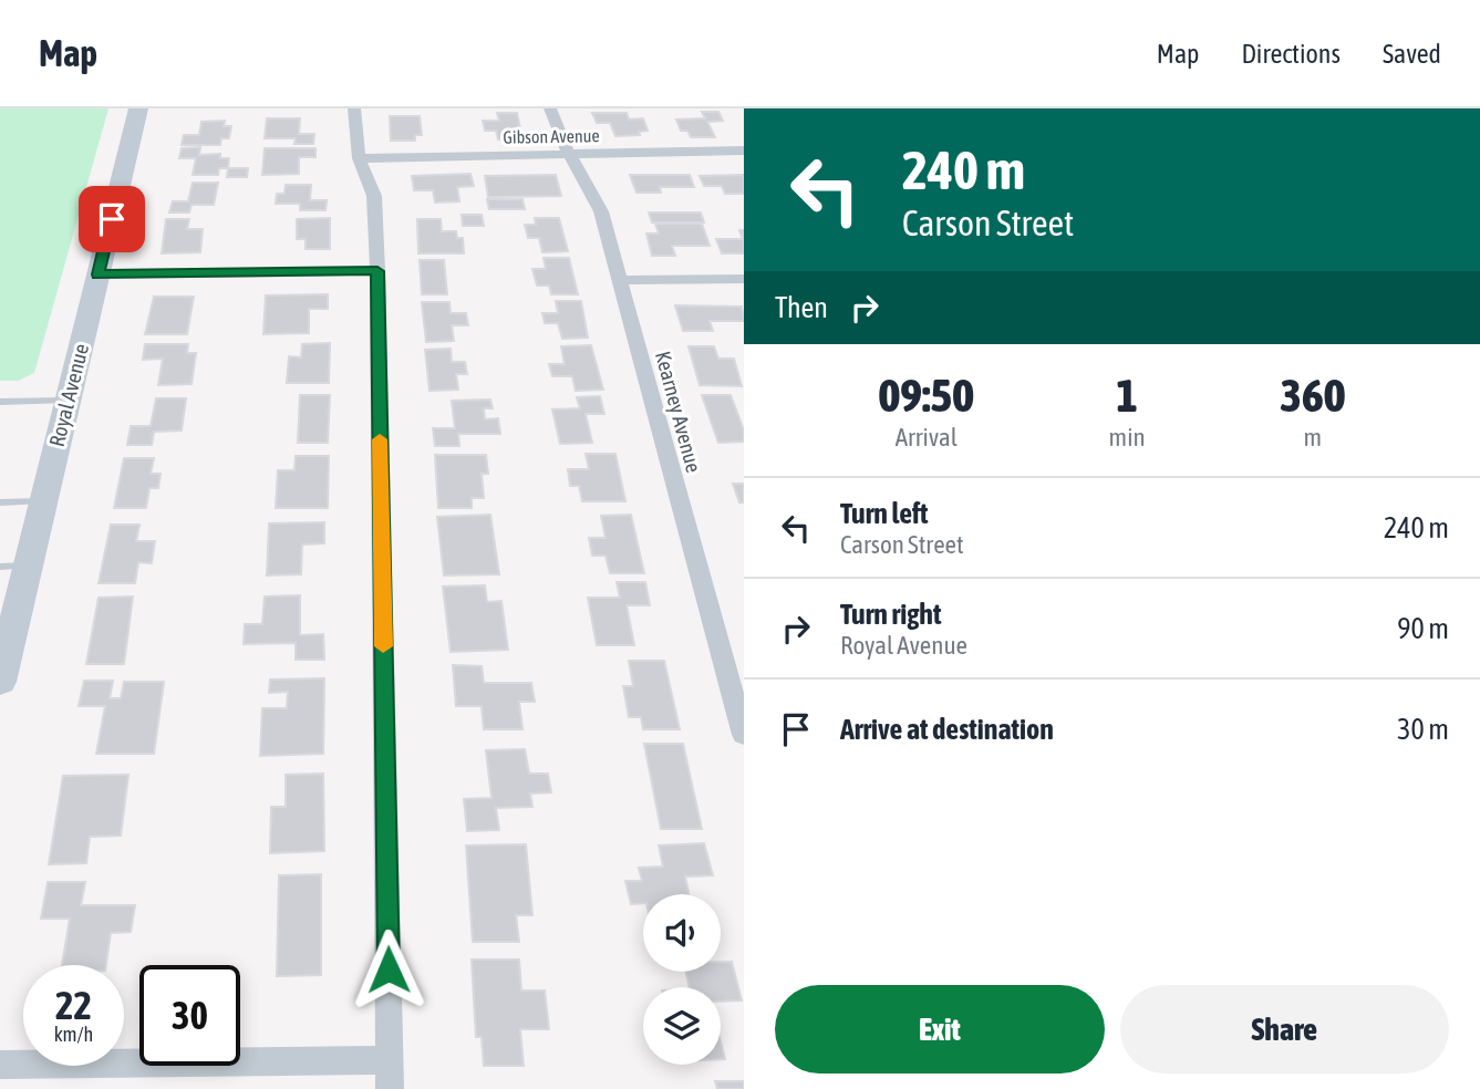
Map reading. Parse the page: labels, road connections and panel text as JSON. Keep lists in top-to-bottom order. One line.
{"streets":{"main road":["Royal Avenue"],"street":["Gibson Avenue","Kearney Avenue"]},"crossings":[["Gibson Avenue","Kearney Avenue"]],"page":{"header":"Map","nav":["Map","Directions","Saved"],"turn":["240 m","Carson Street"],"then":"Then","eta":["09:50","Arrival","1","min","360","m"],"list":[{"name":"Turn left","note":"Carson Street","value":"240 m"},{"name":"Turn right","note":"Royal Avenue","value":"90 m"},{"name":"Arrive at destination","value":"30 m"}],"speed":"22 km/h","limit":"30","buttons":["Exit","Share"]}}
